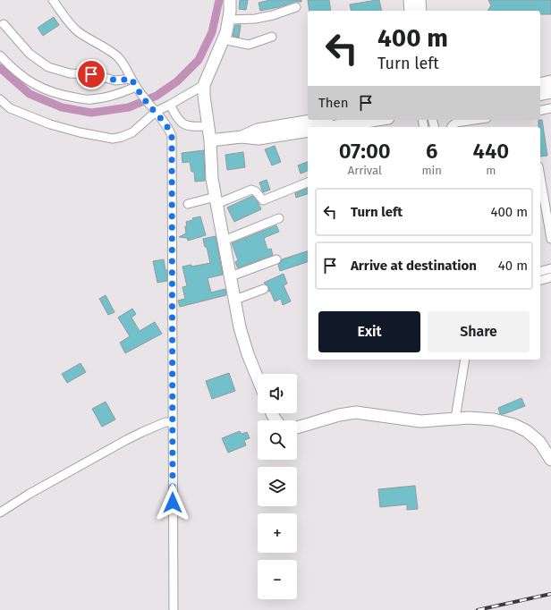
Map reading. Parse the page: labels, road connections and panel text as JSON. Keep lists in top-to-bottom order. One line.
{"page":{"turn":["400 m","Turn left"],"then":"Then","eta":["07:00","Arrival","6","min","440","m"],"list":[{"name":"Turn left","value":"400 m"},{"name":"Arrive at destination","value":"40 m"}],"buttons":["Exit","Share"],"map_buttons":["+","−"]}}
